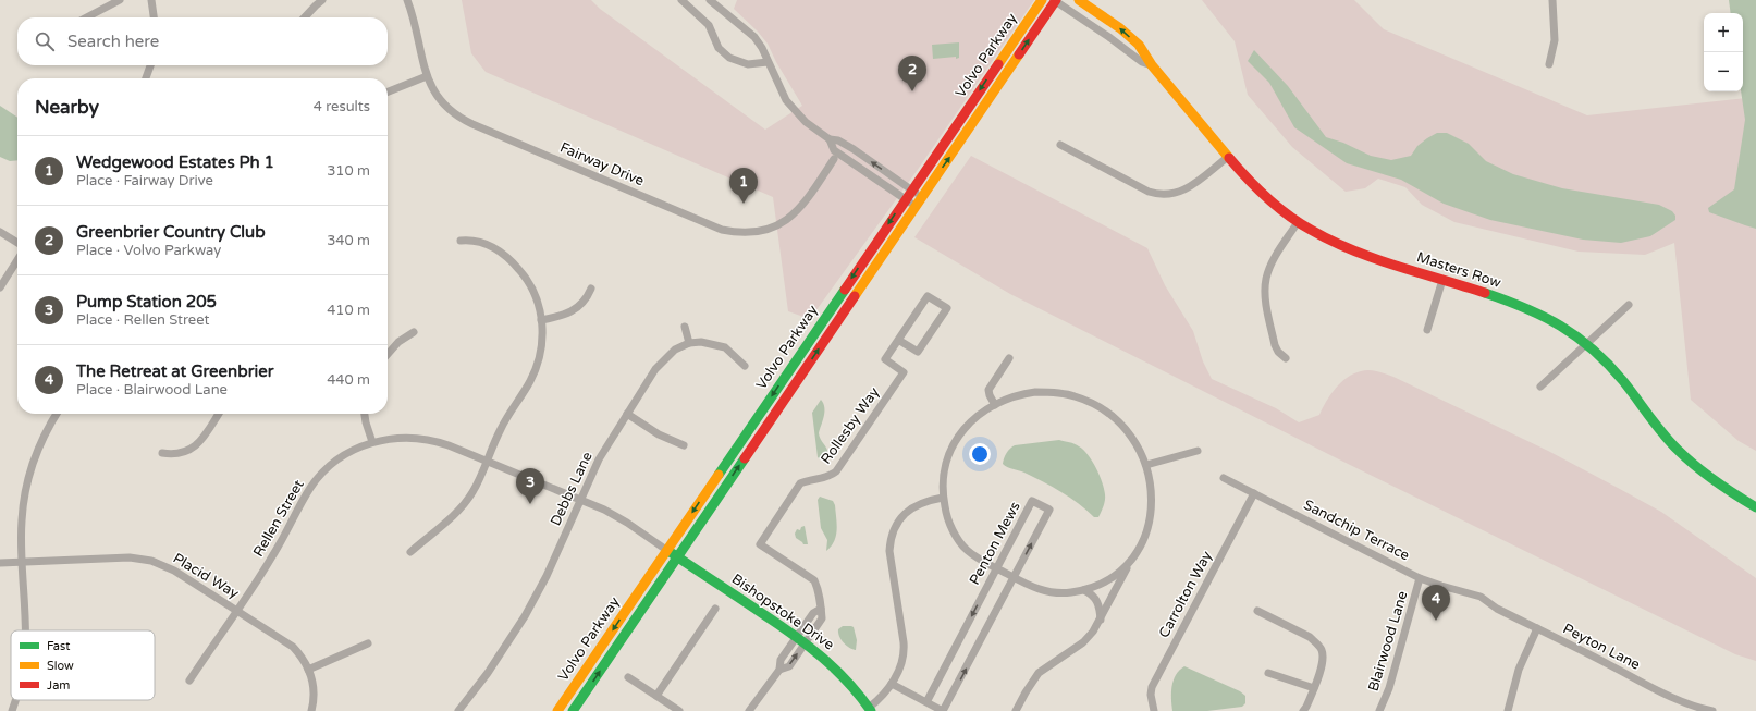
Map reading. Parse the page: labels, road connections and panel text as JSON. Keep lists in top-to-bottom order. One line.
{"streets":{"main road":["Volvo Parkway","Masters Row","Bishopstoke Drive"],"street":["Fairway Drive","Rollesby Way","Debbs Lane","Rellen Street","Sandchip Terrace","Penton Mews","Placid Way","Carrolton Way","Blairwood Lane","Peyton Lane"]},"crossings":[["Volvo Parkway","Masters Row"],["Volvo Parkway","Rellen Street"],["Volvo Parkway","Bishopstoke Drive"],["Rollesby Way","Bishopstoke Drive"],["Debbs Lane","Rellen Street"],["Rellen Street","Placid Way"],["Rellen Street","Bishopstoke Drive"],["Sandchip Terrace","Carrolton Way"],["Sandchip Terrace","Blairwood Lane"],["Sandchip Terrace","Peyton Lane"]],"legend":["Fast","Slow","Jam"],"page":{"map_buttons":["+","−"],"search":"Search here","pins":["2","1","3","4"],"heading":["Nearby","4 results"],"list":[{"mark":"1","name":"Wedgewood Estates Ph 1","note":"Place · Fairway Drive","value":"310 m"},{"mark":"2","name":"Greenbrier Country Club","note":"Place · Volvo Parkway","value":"340 m"},{"mark":"3","name":"Pump Station 205","note":"Place · Rellen Street","value":"410 m"},{"mark":"4","name":"The Retreat at Greenbrier","note":"Place · Blairwood Lane","value":"440 m"}]}}
